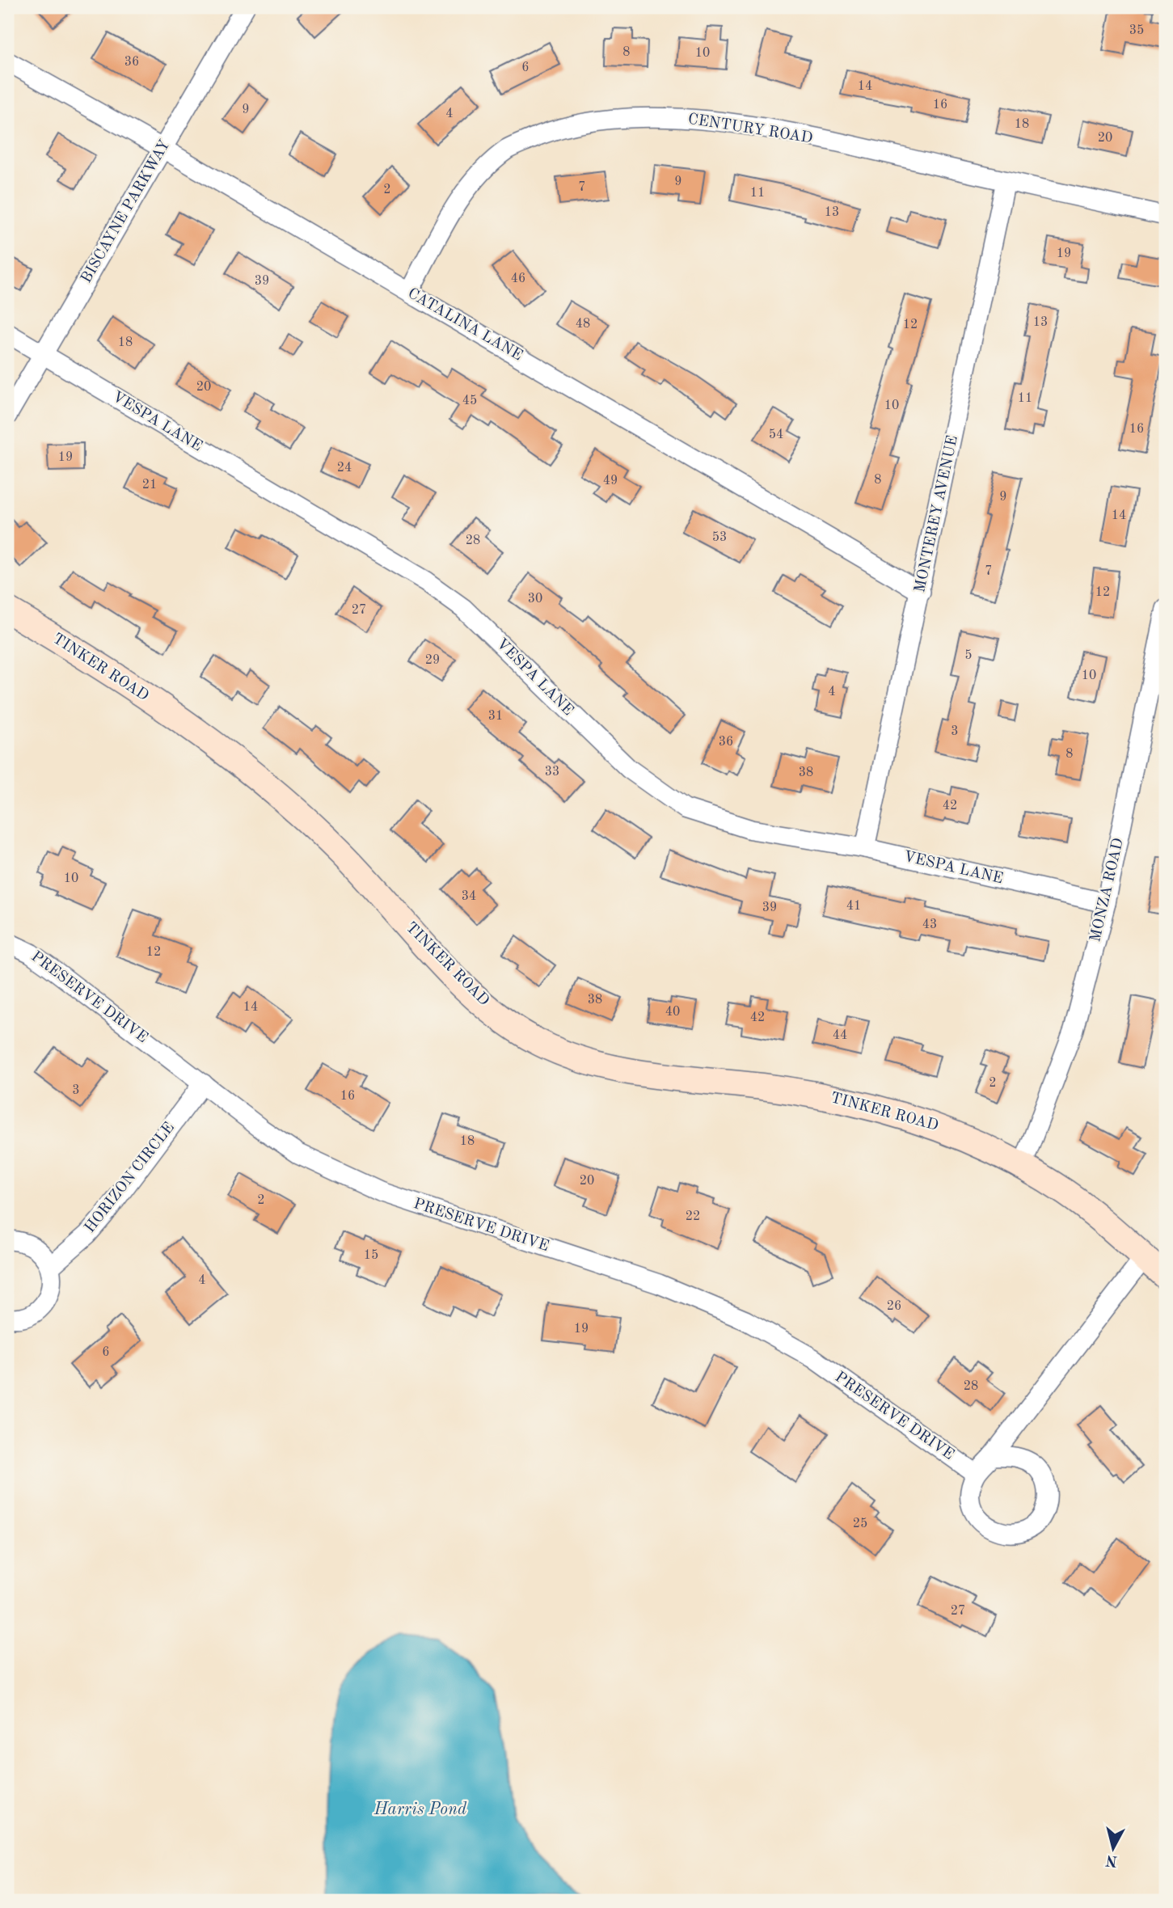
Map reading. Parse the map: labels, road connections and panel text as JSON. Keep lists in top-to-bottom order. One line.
{"streets":{"street":["CENTURY ROAD","BISCAYNE PARKWAY","CATALINA LANE","VESPA LANE","MONTEREY AVENUE","TINKER ROAD","MONZA ROAD","PRESERVE DRIVE","HORIZON CIRCLE"]},"crossings":[["CENTURY ROAD","CATALINA LANE"],["CENTURY ROAD","MONTEREY AVENUE"],["BISCAYNE PARKWAY","CATALINA LANE"],["BISCAYNE PARKWAY","VESPA LANE"],["CATALINA LANE","MONTEREY AVENUE"],["VESPA LANE","MONTEREY AVENUE"],["VESPA LANE","MONZA ROAD"],["TINKER ROAD","MONZA ROAD"],["PRESERVE DRIVE","HORIZON CIRCLE"]],"water":["Harris Pond"],"house_numbers":["35","8","10","36","6","14","16","9","4","18","20","9","7","2","11","13","19","46","39","13","48","12","18","20","11","45","10","16","54","19","24","8","49","21","9","14","53","28","7","12","30","27","5","29","10","4","31","3","36","8","33","38","42","10","34","41","39","43","12","38","14","40","42","44","2","3","16","18","20","2","22","15","4","26","19","6","28","25","27"],"north":"bottom"}
